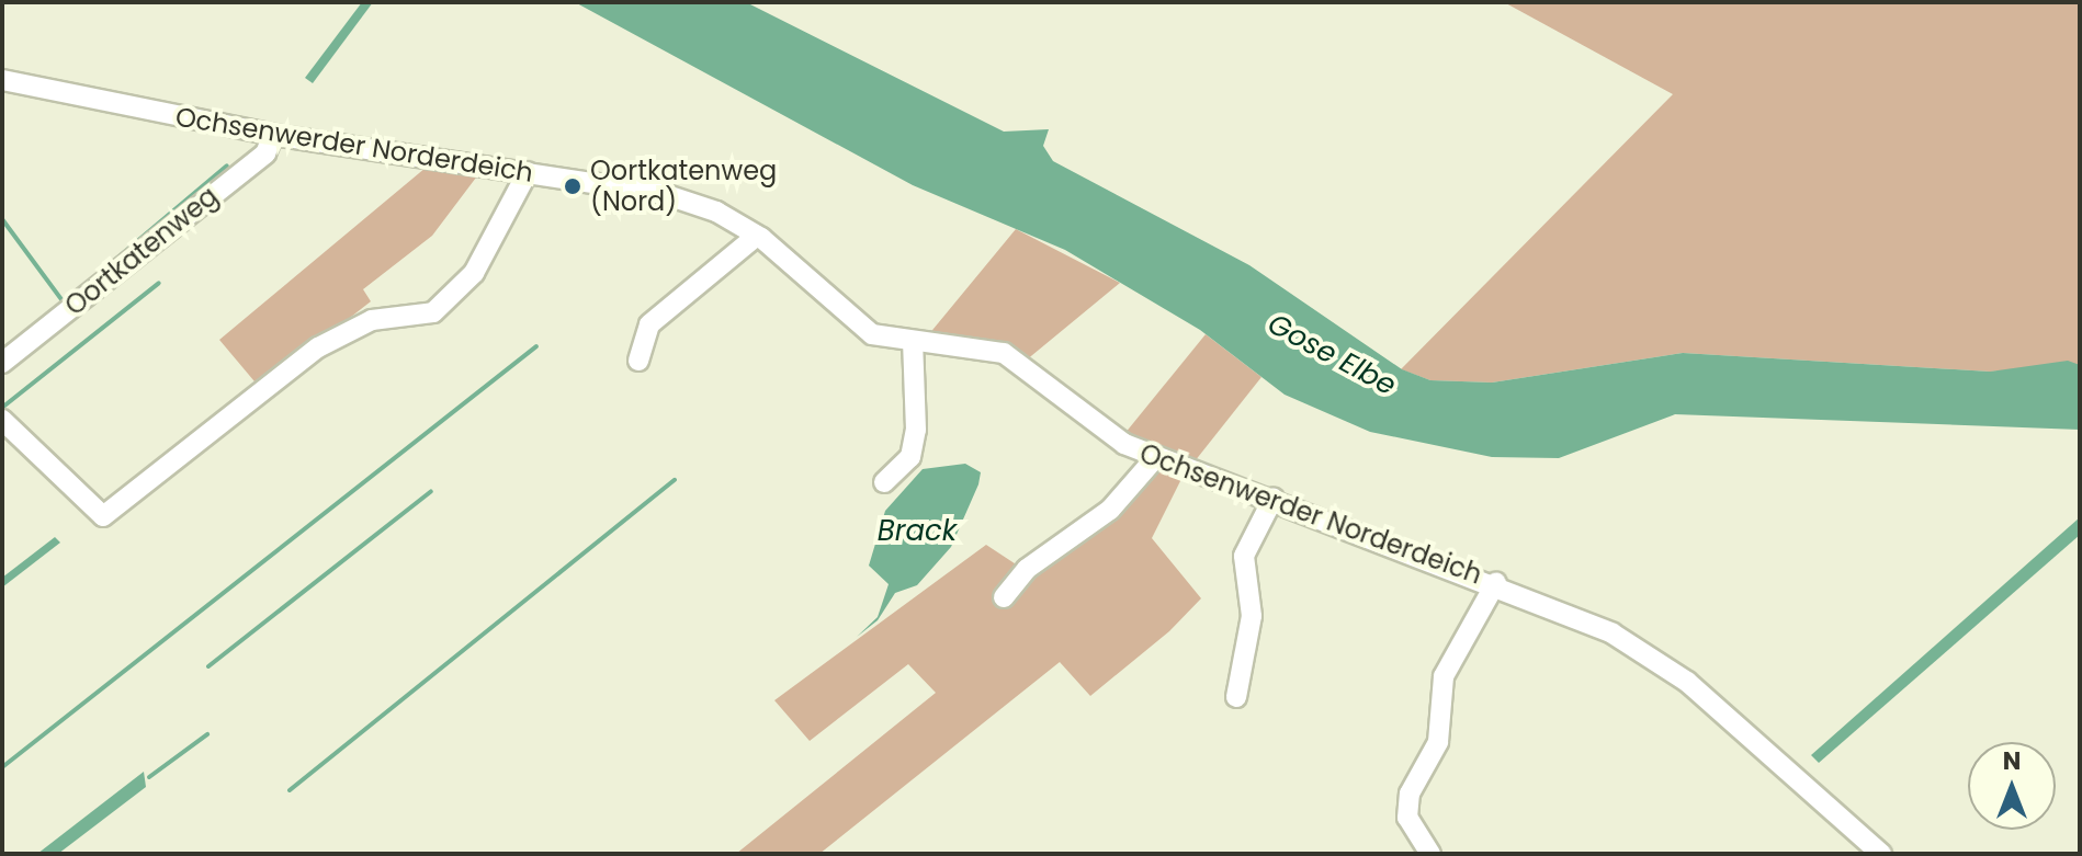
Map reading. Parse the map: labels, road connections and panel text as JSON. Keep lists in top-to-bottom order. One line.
{"streets":{"street":["Ochsenwerder Norderdeich","Oortkatenweg"]},"crossings":[["Ochsenwerder Norderdeich","Oortkatenweg"]],"water":["Gose Elbe","Brack"],"places":["Oortkatenweg (Nord)"],"north":"top"}
